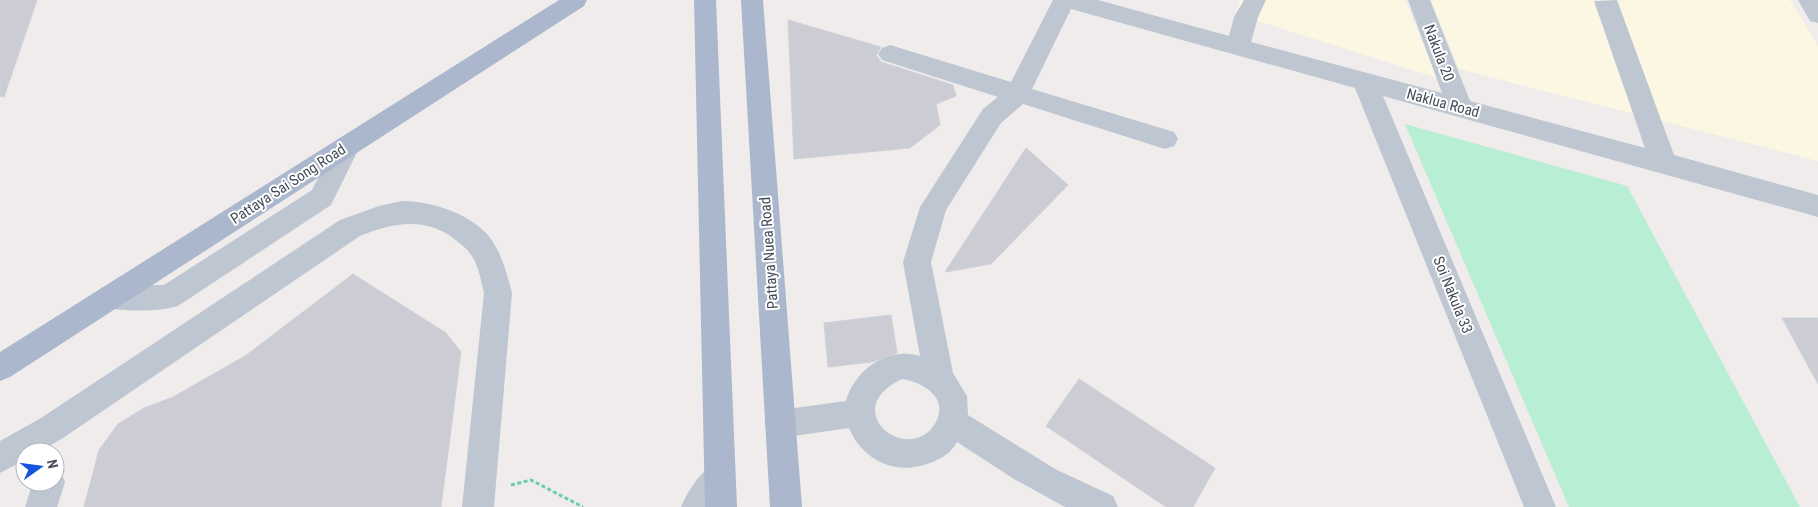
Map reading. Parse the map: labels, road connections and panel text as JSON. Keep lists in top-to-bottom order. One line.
{"streets":{"main road":["Pattaya Sai Song Road","Pattaya Nuea Road"],"street":["Nakula 20","Naklua Road","Soi Nakula 33"]},"crossings":[["Nakula 20","Naklua Road"],["Naklua Road","Soi Nakula 33"]],"north":"right"}
